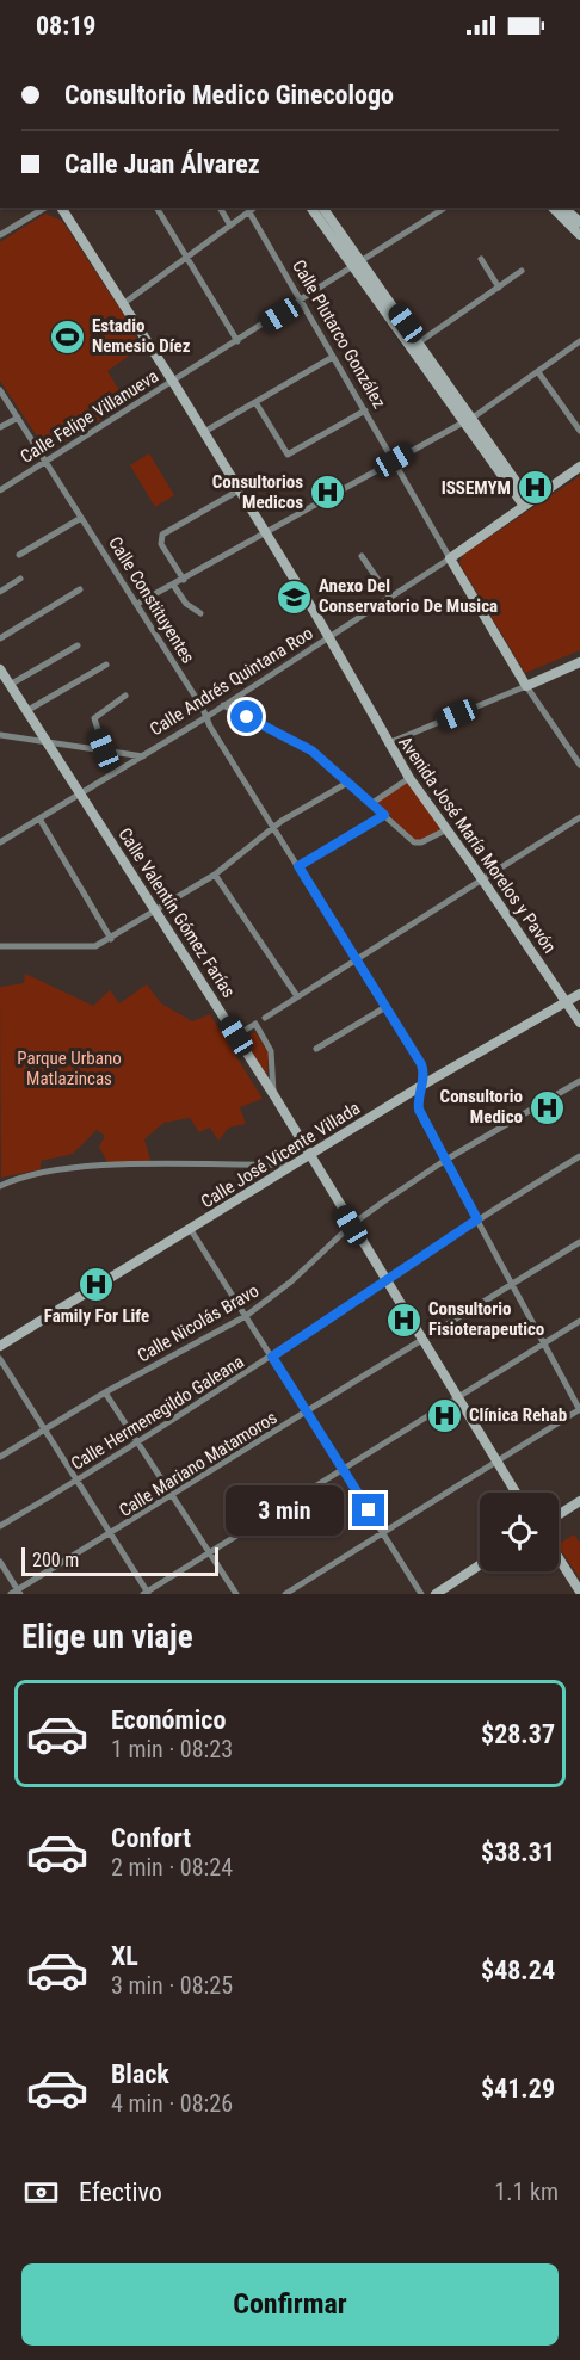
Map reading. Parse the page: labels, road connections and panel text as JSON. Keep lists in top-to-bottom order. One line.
{"streets":{"main road":["Calle Plutarco González","Calle Andrés Quintana Roo","Avenida José María Morelos y Pavón","Calle Valentín Gómez Farías","Calle José Vicente Villada"],"street":["Calle Felipe Villanueva","Calle Constituyentes","Calle Nicolás Bravo","Calle Hermenegildo Galeana","Calle Mariano Matamoros"]},"crossings":[["Calle Plutarco González","Calle Felipe Villanueva"],["Calle Plutarco González","Calle Andrés Quintana Roo"],["Calle Felipe Villanueva","Calle Constituyentes"],["Calle Felipe Villanueva","Avenida José María Morelos y Pavón"],["Calle Constituyentes","Calle Andrés Quintana Roo"],["Calle Constituyentes","Calle José Vicente Villada"],["Calle Constituyentes","Calle Nicolás Bravo"],["Calle Constituyentes","Calle Hermenegildo Galeana"],["Calle Constituyentes","Calle Mariano Matamoros"],["Calle Andrés Quintana Roo","Avenida José María Morelos y Pavón"],["Calle Andrés Quintana Roo","Calle Valentín Gómez Farías"],["Avenida José María Morelos y Pavón","Calle José Vicente Villada"],["Calle Valentín Gómez Farías","Calle José Vicente Villada"],["Calle Valentín Gómez Farías","Calle Nicolás Bravo"],["Calle Valentín Gómez Farías","Calle Hermenegildo Galeana"],["Calle Valentín Gómez Farías","Calle Mariano Matamoros"]],"parks":["Parque Urbano Matlazincas"],"places":{"sports":["Estadio Nemesio Díez"],"hospital":["ISSEMYM","Consultorios Medicos","Consultorio Medico","Family For Life","Consultorio Fisioterapeutico","Clínica Rehab"],"school or university":["Anexo Del Conservatorio De Musica"]},"scale_bar":"200 m","page":{"status":"08:19","banner":["Consultorio Medico Ginecologo","Calle Juan Álvarez"],"bubble":"3 min","scale":"200 m","heading":"Elige un viaje","list":[{"name":"Económico","note":"1 min · 08:23","value":"$28.37"},{"name":"Confort","note":"2 min · 08:24","value":"$38.31"},{"name":"XL","note":"3 min · 08:25","value":"$48.24"},{"name":"Black","note":"4 min · 08:26","value":"$41.29"}],"pay":["Efectivo","1.1 km"],"buttons":"Confirmar"}}
